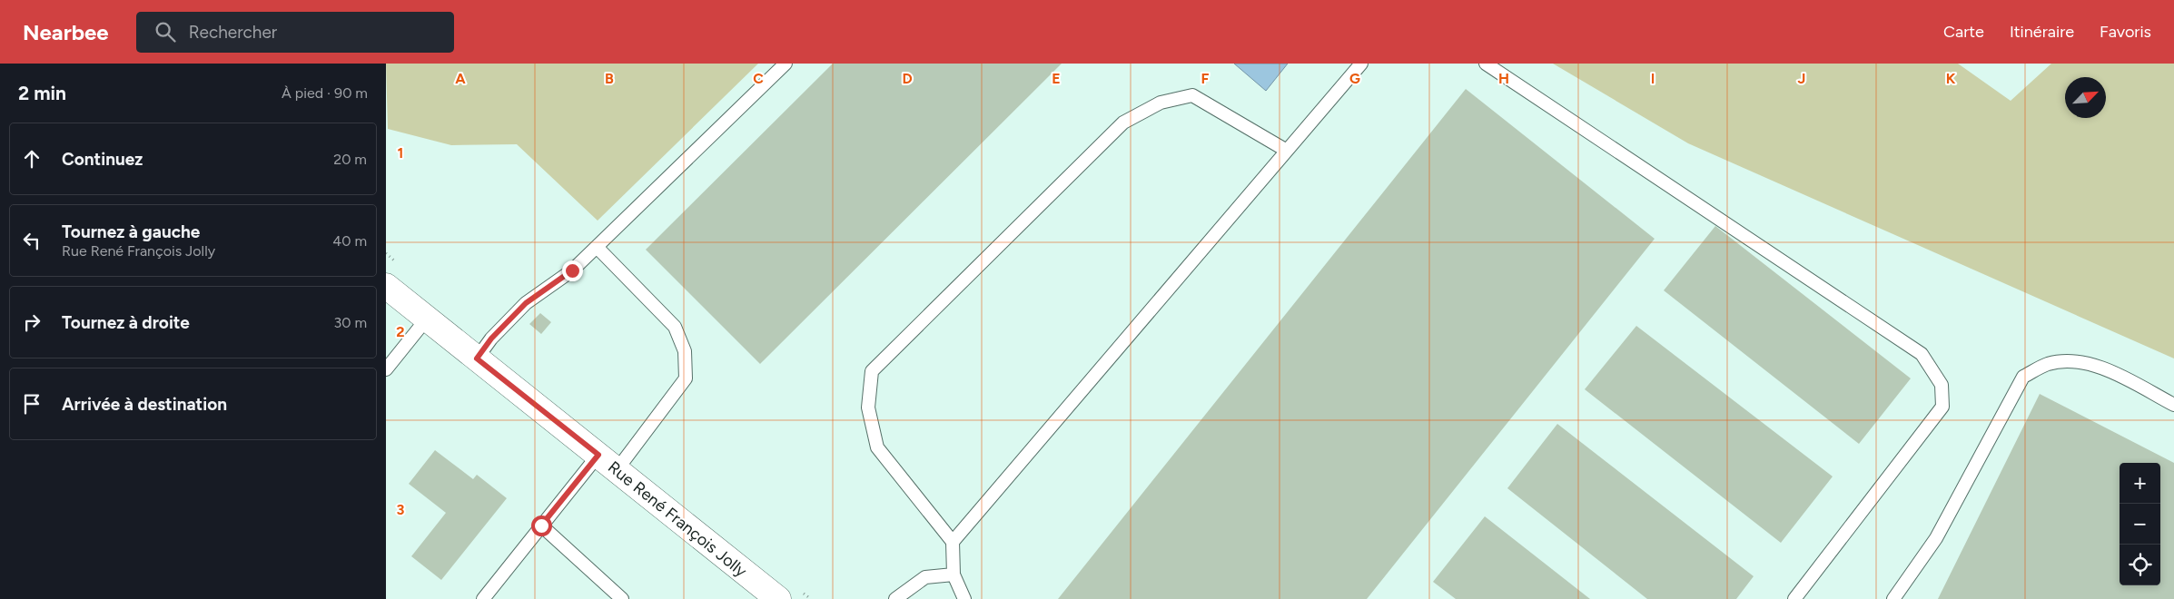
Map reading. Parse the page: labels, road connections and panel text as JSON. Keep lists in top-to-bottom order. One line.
{"streets":{"street":["Rue René François Jolly"]},"north":"top right","page":{"header":"Nearbee","search":"Rechercher","nav":["Carte","Itinéraire","Favoris"],"heading":["2 min","À pied · 90 m"],"list":[["Continuez","20 m"],["Tournez à gauche","Rue René François Jolly","40 m"],["Tournez à droite","30 m"],"Arrivée à destination"],"map_buttons":["+","−"]},"grid":{"columns":["A","B","C","D","E","F","G","H","I","J","K"],"rows":["1","2","3"]}}
